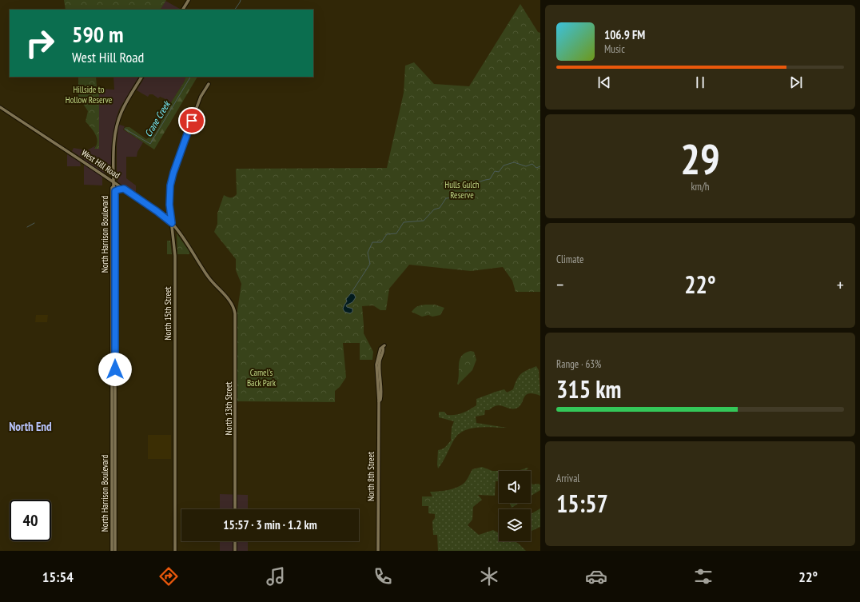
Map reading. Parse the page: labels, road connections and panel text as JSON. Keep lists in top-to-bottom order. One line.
{"streets":{"street":["West Hill Road","North Harrison Boulevard","North 15th Street","North 13th Street","North 8th Street"]},"crossings":[["West Hill Road","North 15th Street"],["West Hill Road","North 13th Street"]],"districts":["North End"],"water":["Crane Creek"],"parks":["Hillside to Hollow Reserve","Hulls Gulch Reserve","Camel's Back Park"],"page":{"turn":["590 m","West Hill Road"],"song":["106.9 FM","Music"],"tile":[["29","km/h"],"Climate",["Range · 63%","315 km"],["Arrival","15:57"]],"heat":["−","22°","+"],"limit":"40","trip":"15:57 · 3 min · 1.2 km","tabs":["15:54","22°"]}}
